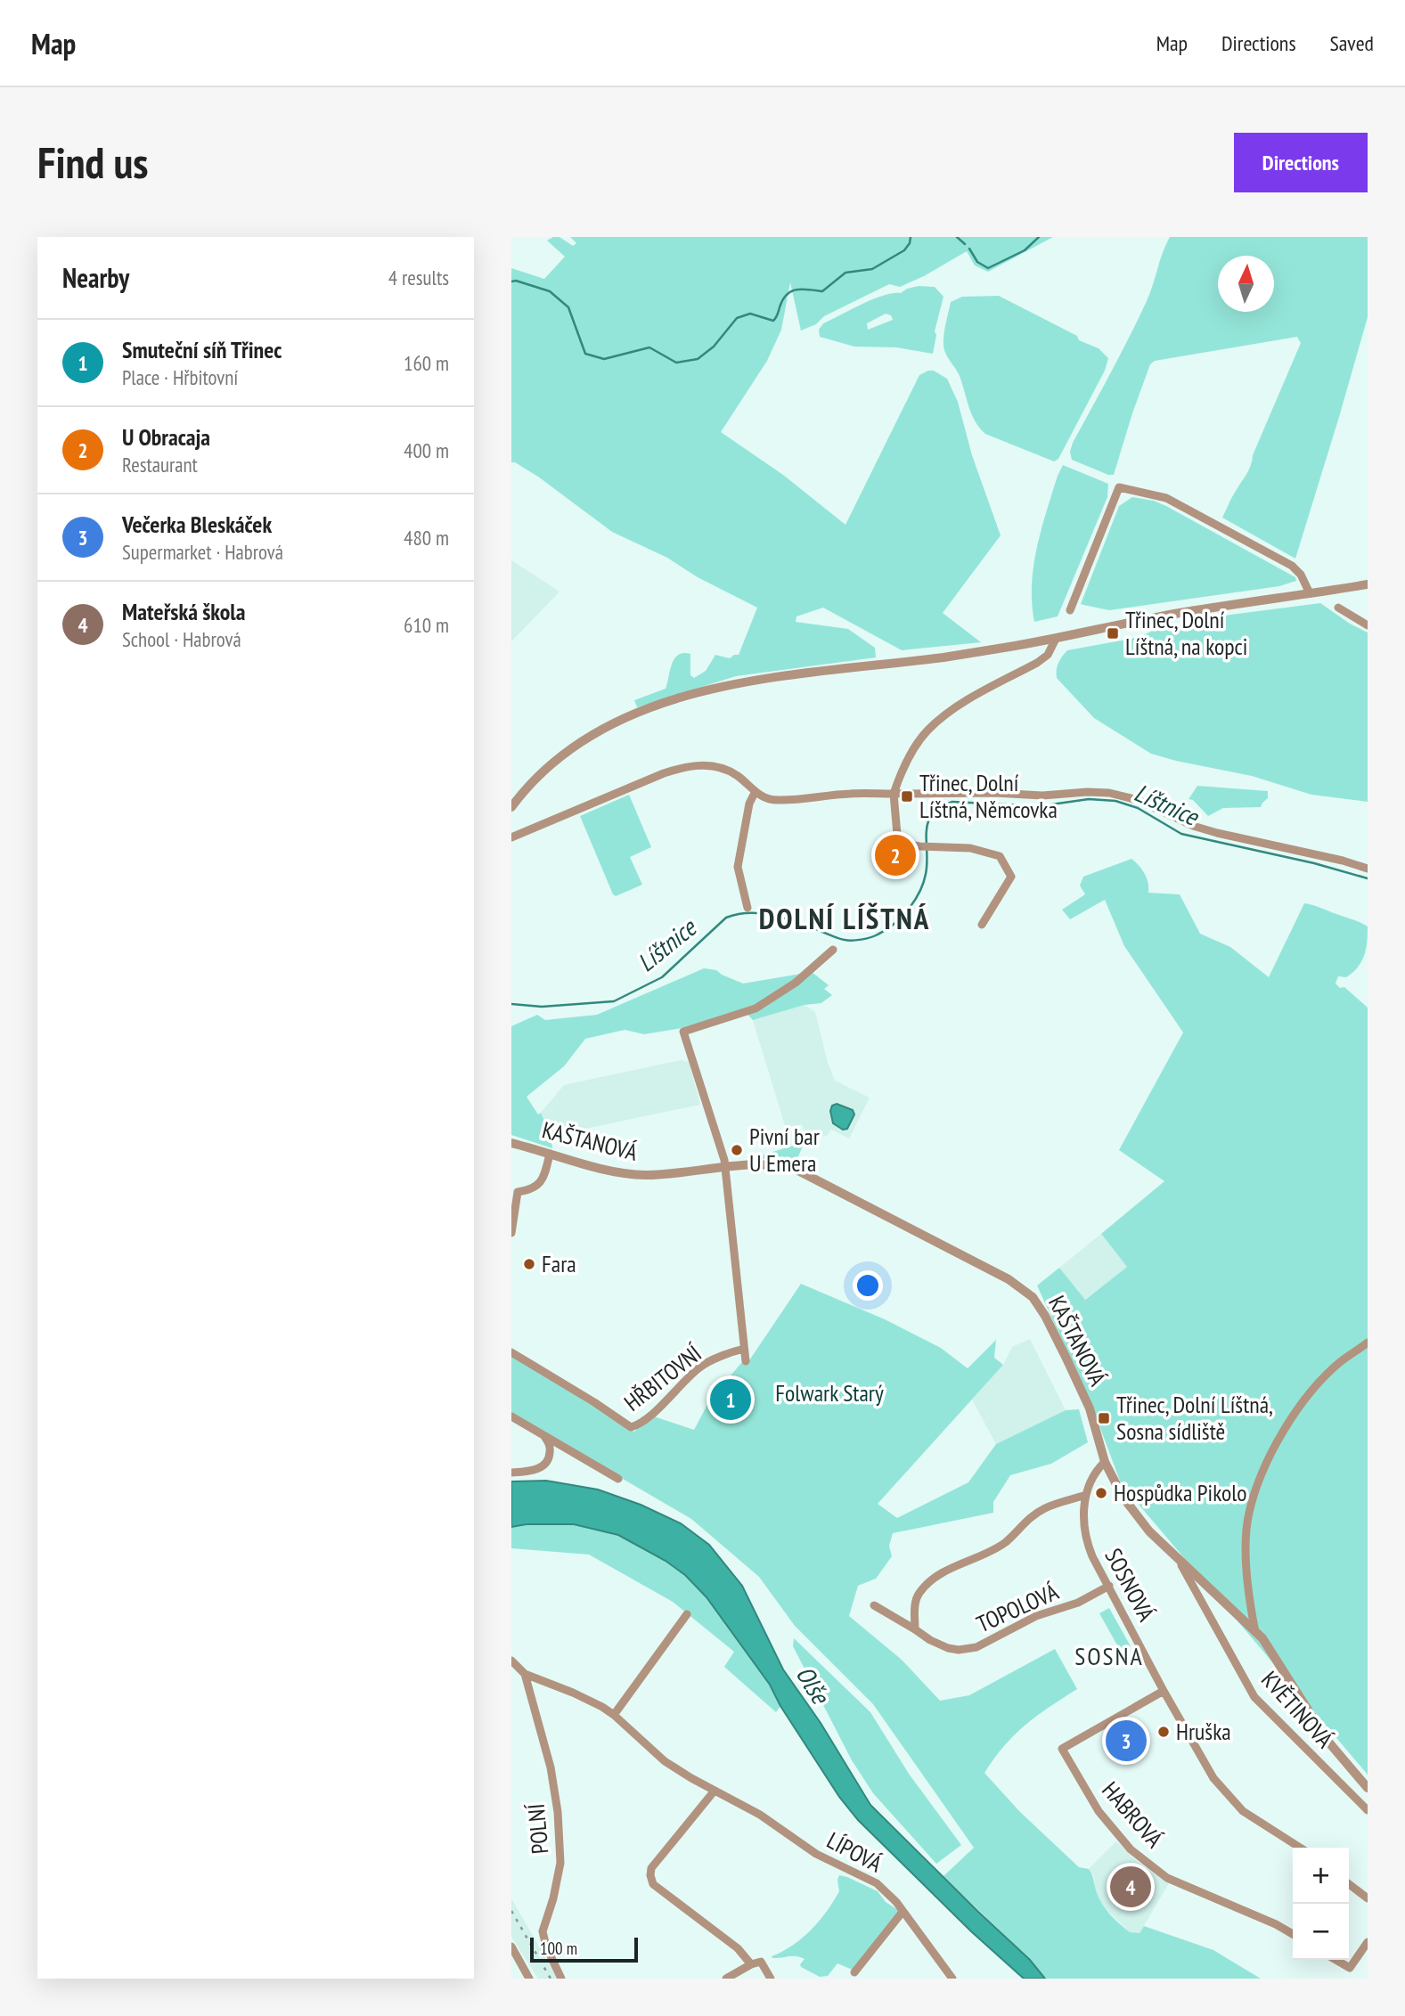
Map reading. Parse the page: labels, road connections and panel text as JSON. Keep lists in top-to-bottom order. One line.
{"streets":{"street":["KAŠTANOVÁ","HŘBITOVNÍ","SOSNOVÁ","TOPOLOVÁ","KVĚTINOVÁ","HABROVÁ","POLNÍ","LÍPOVÁ"]},"crossings":[["KAŠTANOVÁ","SOSNOVÁ"],["KAŠTANOVÁ","KVĚTINOVÁ"],["SOSNOVÁ","TOPOLOVÁ"],["SOSNOVÁ","HABROVÁ"],["POLNÍ","LÍPOVÁ"]],"districts":["DOLNÍ LÍŠTNÁ","SOSNA"],"water":["Líštnice","Olše"],"parks":["Folwark Starý"],"places":{"transit":["Třinec, Dolní Líštná, na kopci","Třinec, Dolní Líštná, Němcovka","Třinec, Dolní Líštná, Sosna sídliště"],"other":["Pivní bar U Emera","Fara","Hospůdka Pikolo","Hruška"]},"scale_bar":"100 m","north":"top","page":{"header":"Map","nav":["Map","Directions","Saved"],"buttons":"Directions","title":"Find us","heading":["Nearby","4 results"],"list":[{"mark":"1","name":"Smuteční síň Třinec","note":"Place · Hřbitovní","value":"160 m"},{"mark":"2","name":"U Obracaja","note":"Restaurant","value":"400 m"},{"mark":"3","name":"Večerka Bleskáček","note":"Supermarket · Habrová","value":"480 m"},{"mark":"4","name":"Mateřská škola","note":"School · Habrová","value":"610 m"}],"pins":["2","1","3","4"],"map_buttons":["+","−"],"scale":"100 m"}}
